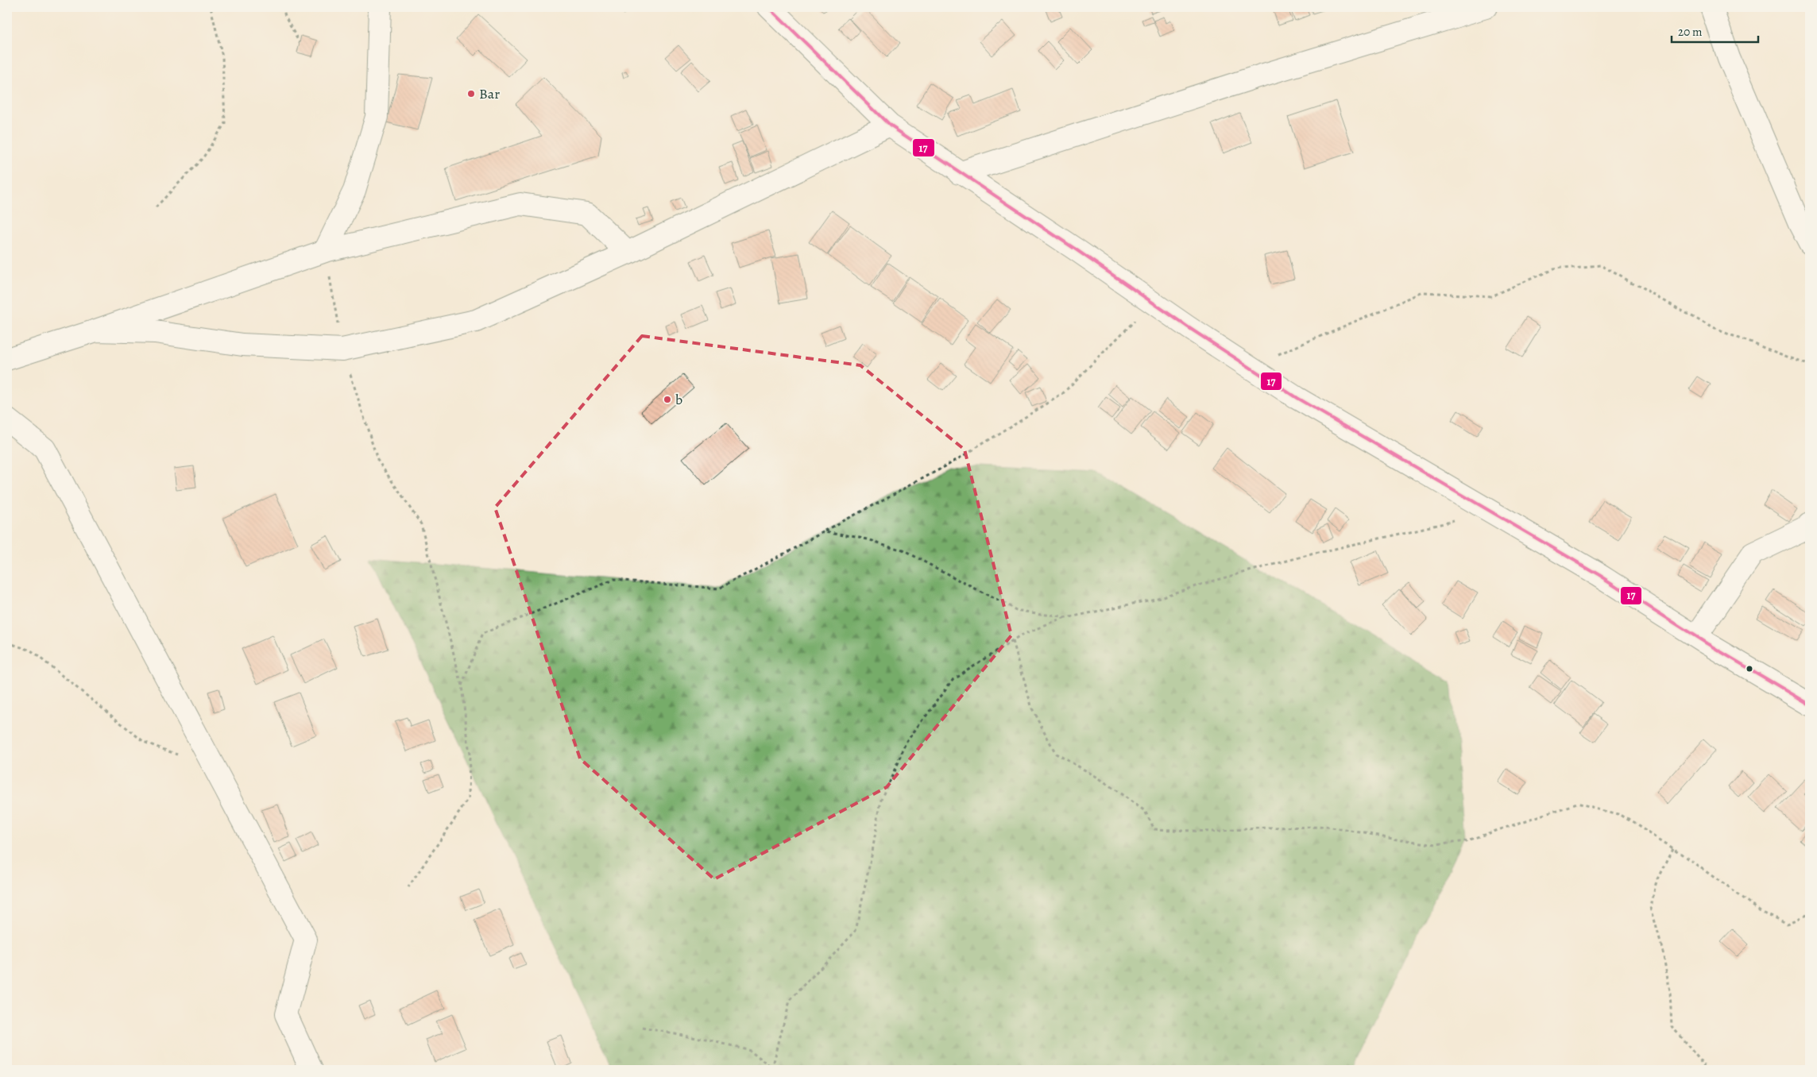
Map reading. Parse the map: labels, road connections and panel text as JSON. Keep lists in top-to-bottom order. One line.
{"places":["Bar","b"],"lines":["transit line 17"],"scale_bar":"20 m"}
